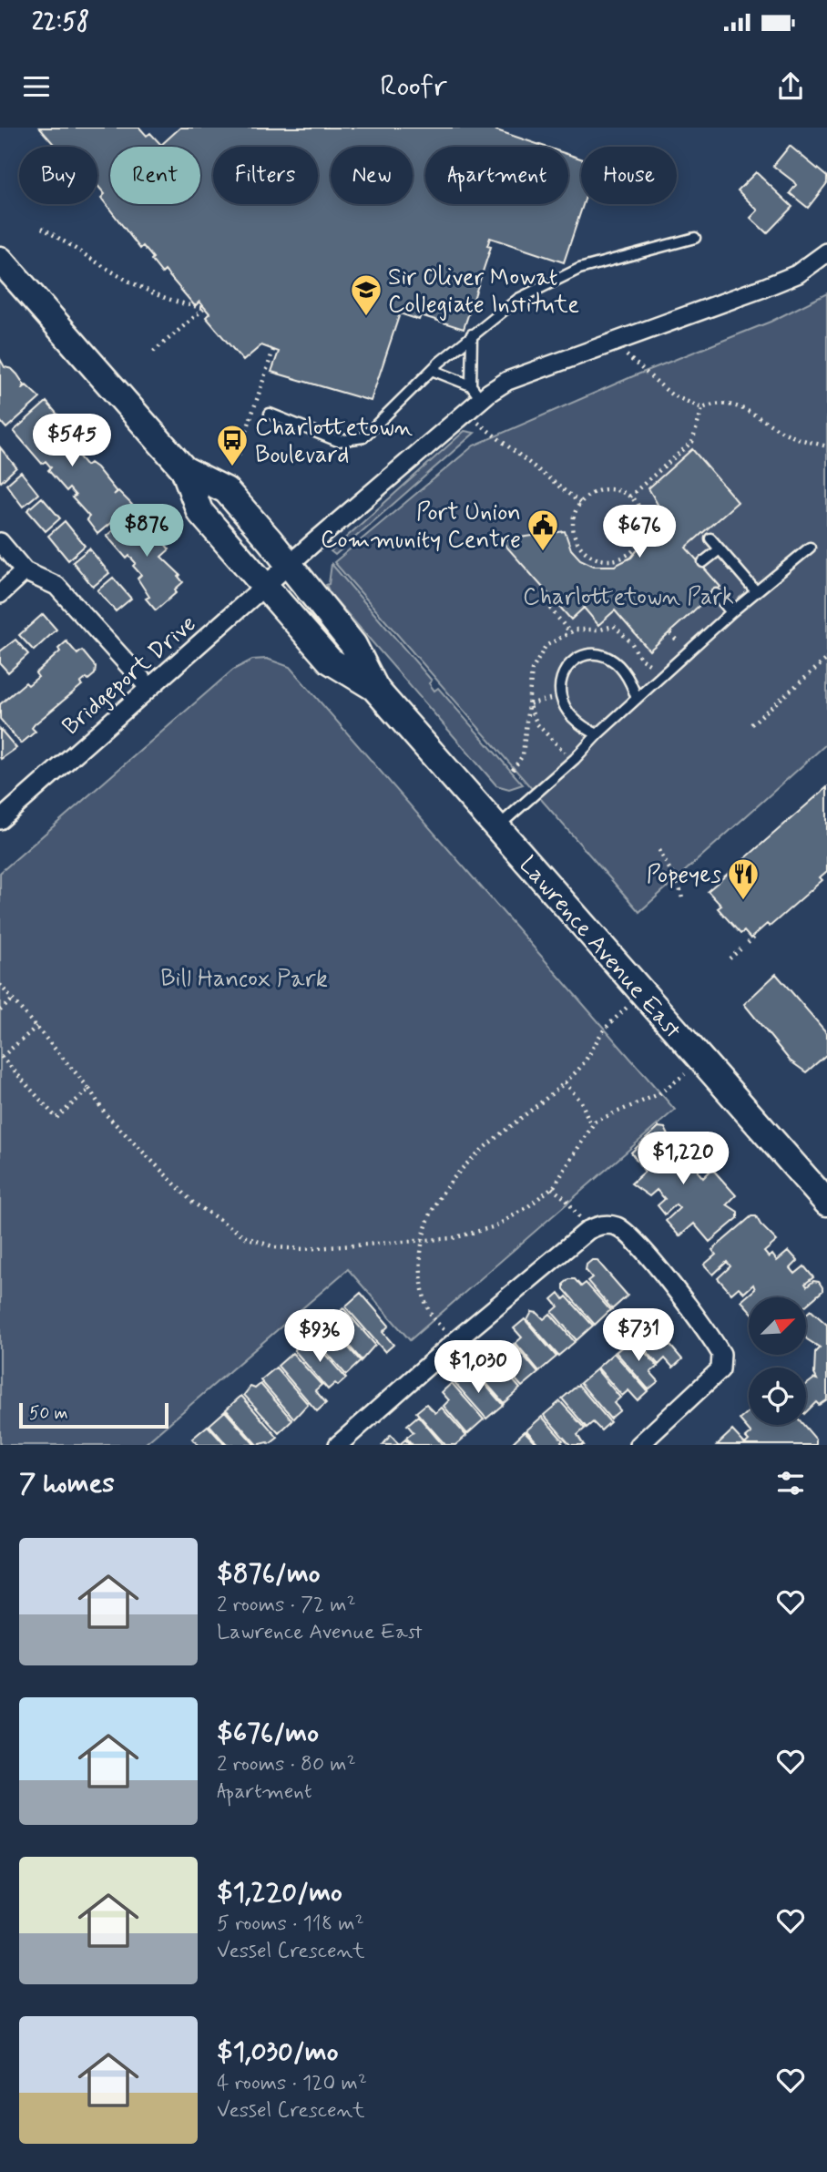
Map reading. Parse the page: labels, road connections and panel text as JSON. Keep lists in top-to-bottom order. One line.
{"streets":{"main road":["Lawrence Avenue East"],"street":["Bridgeport Drive"]},"crossings":[["Bridgeport Drive","Lawrence Avenue East"]],"parks":["Charlottetown Park","Bill Hancox Park"],"places":{"school or university":["Sir Oliver Mowat Collegiate Institute"],"bus stop":["Charlottetown Boulevard"],"public building":["Port Union Community Centre"],"restaurant":["Popeyes"]},"scale_bar":"50 m","north":"top right","page":{"status":"22:58","header":"Roofr","chip":["Buy","Rent","Filters","New","Apartment","House"],"price":["$545","$876","$676","$1,220","$731","$936","$1,030"],"scale":"50 m","heading":"7 homes","list":[{"name":"$876/mo","note":"2 rooms · 72 m² · Lawrence Avenue East"},{"name":"$676/mo","note":"2 rooms · 80 m² · Apartment"},{"name":"$1,220/mo","note":"5 rooms · 118 m² · Vessel Crescent"},{"name":"$1,030/mo","note":"4 rooms · 120 m² · Vessel Crescent"}]}}
